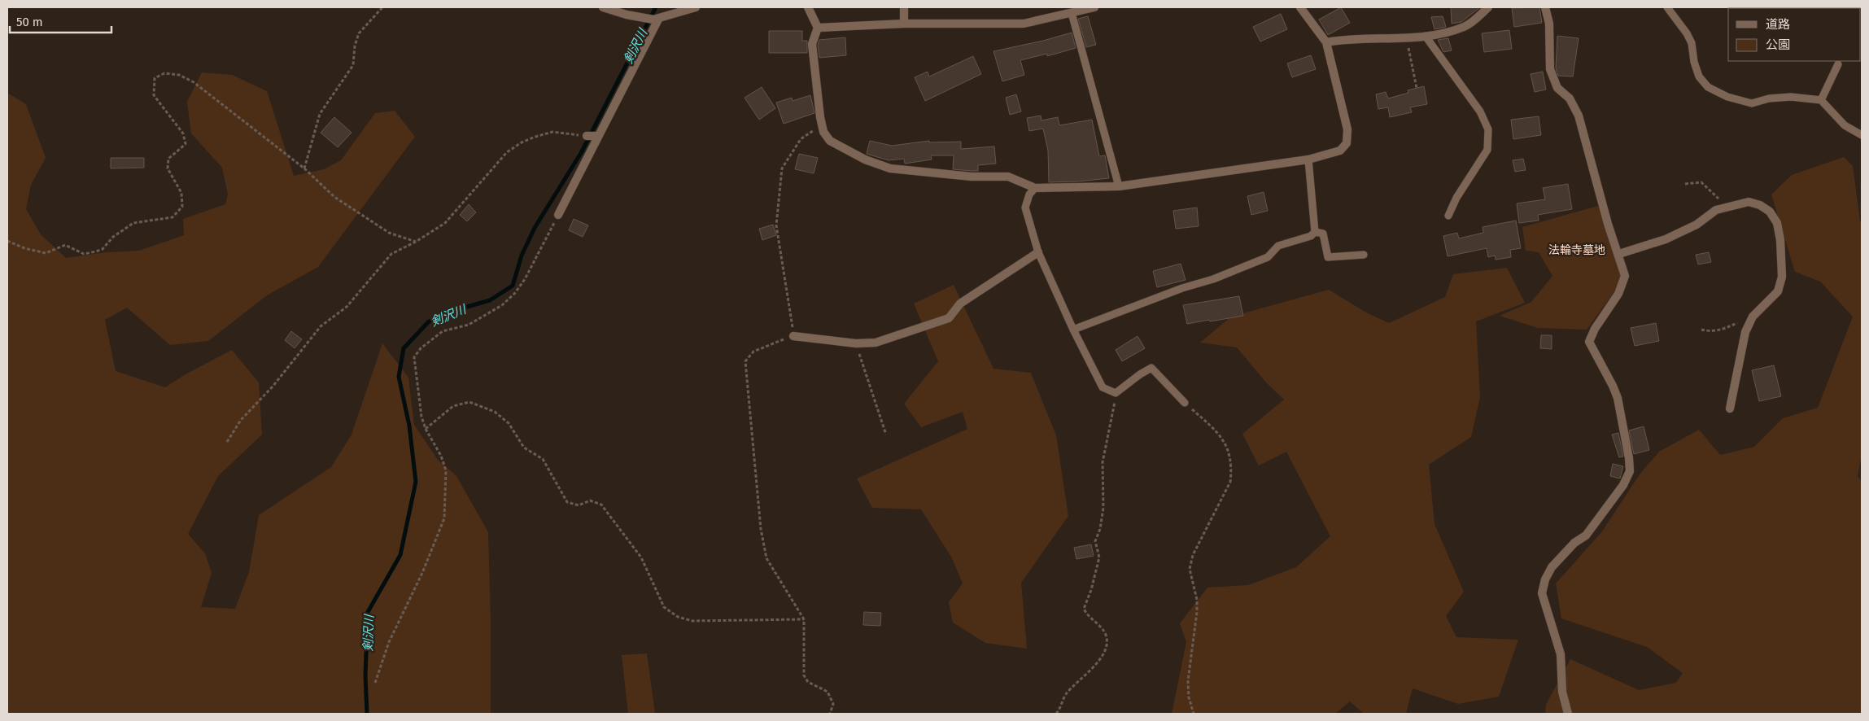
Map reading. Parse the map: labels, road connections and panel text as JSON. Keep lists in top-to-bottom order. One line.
{"water":["剣沢川"],"parks":["法輪寺墓地"],"legend":["道路","公園"],"scale_bar":"50 m"}
